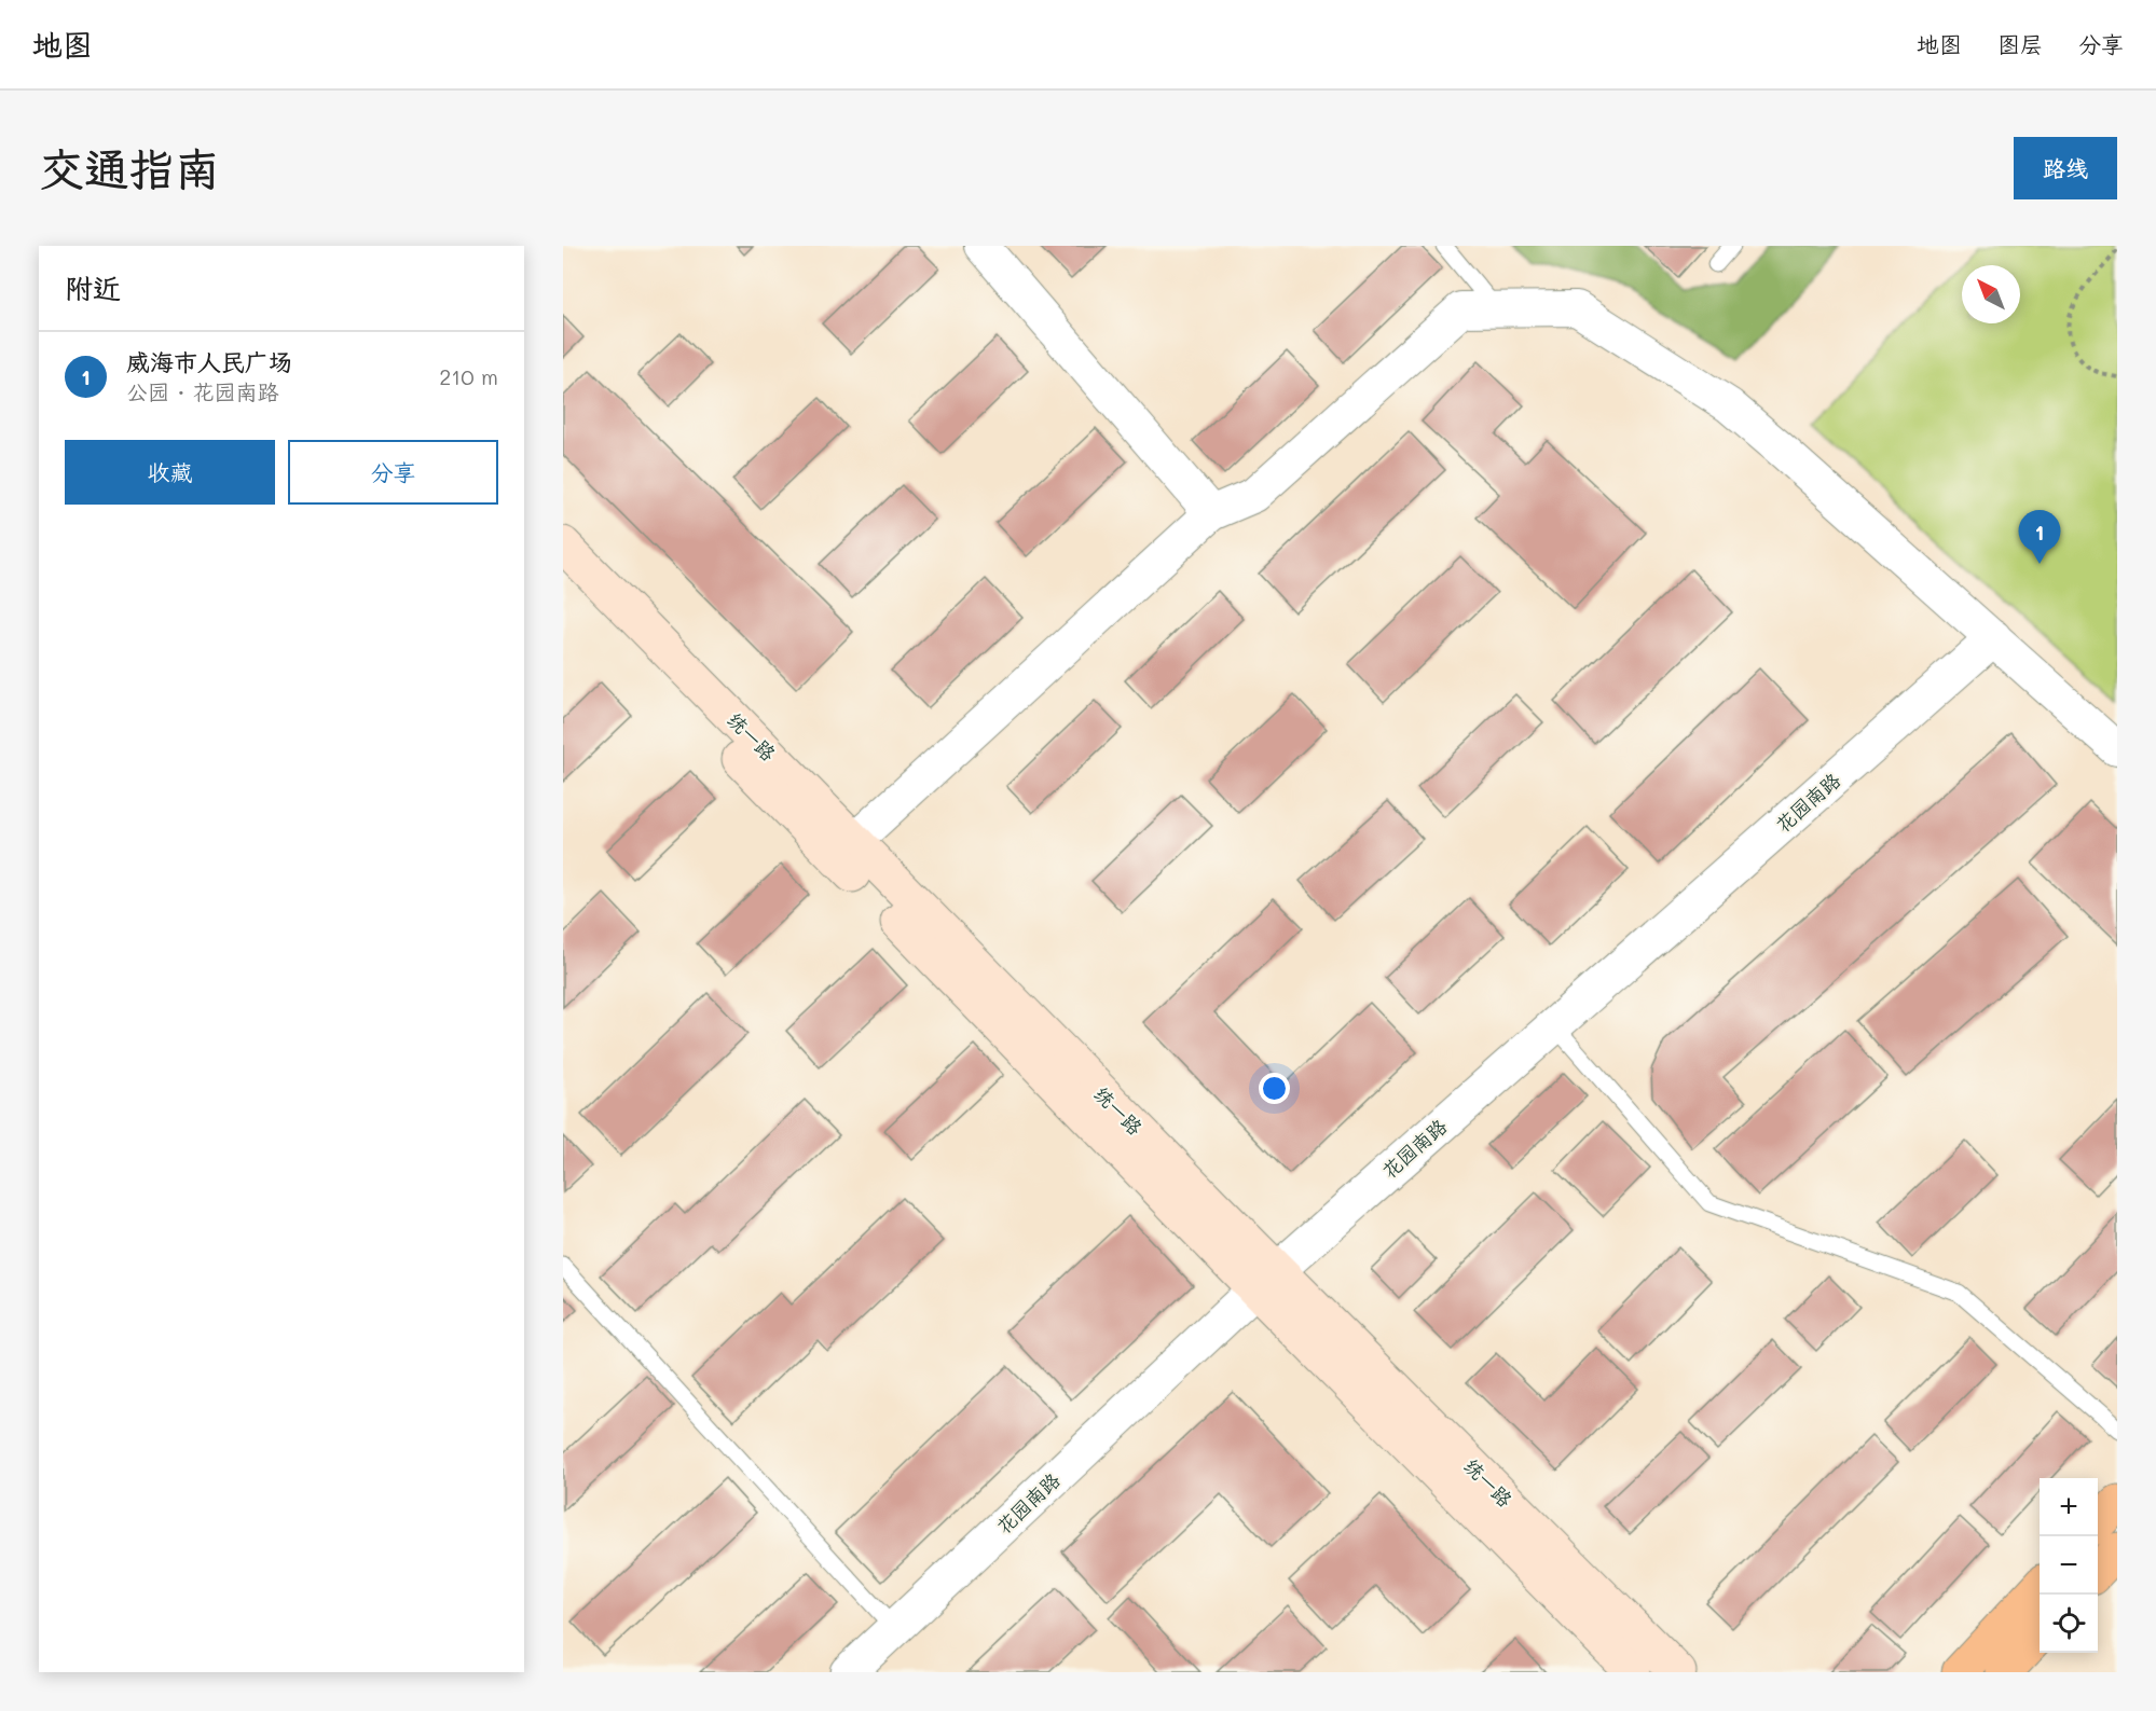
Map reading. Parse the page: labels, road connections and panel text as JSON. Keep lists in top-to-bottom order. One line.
{"streets":{"main road":["统一路"],"street":["花园南路"]},"crossings":[["统一路","花园南路"]],"north":"top left","page":{"header":"地图","nav":["地图","图层","分享"],"buttons":["路线",["收藏","分享"]],"title":"交通指南","heading":"附近","list":[{"mark":"1","name":"威海市人民广场","note":"公园 · 花园南路","value":"210 m"}],"pins":"1","map_buttons":["+","−"]}}
